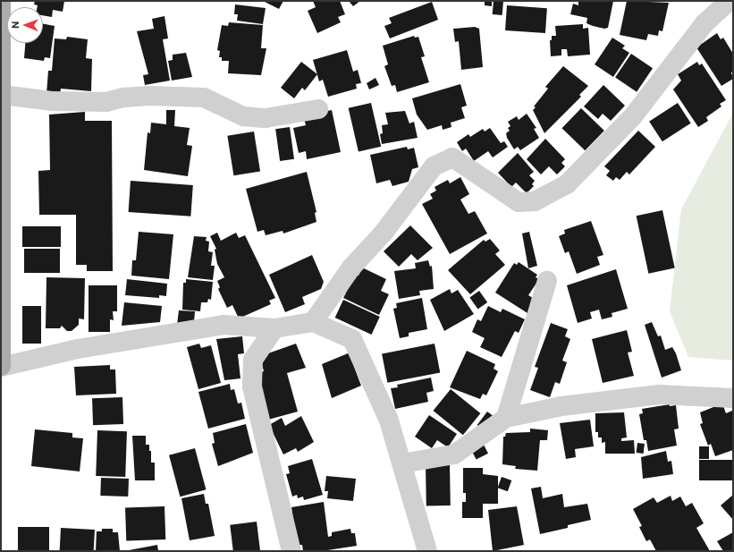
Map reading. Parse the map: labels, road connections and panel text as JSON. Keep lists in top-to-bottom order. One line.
{"north":"left"}
